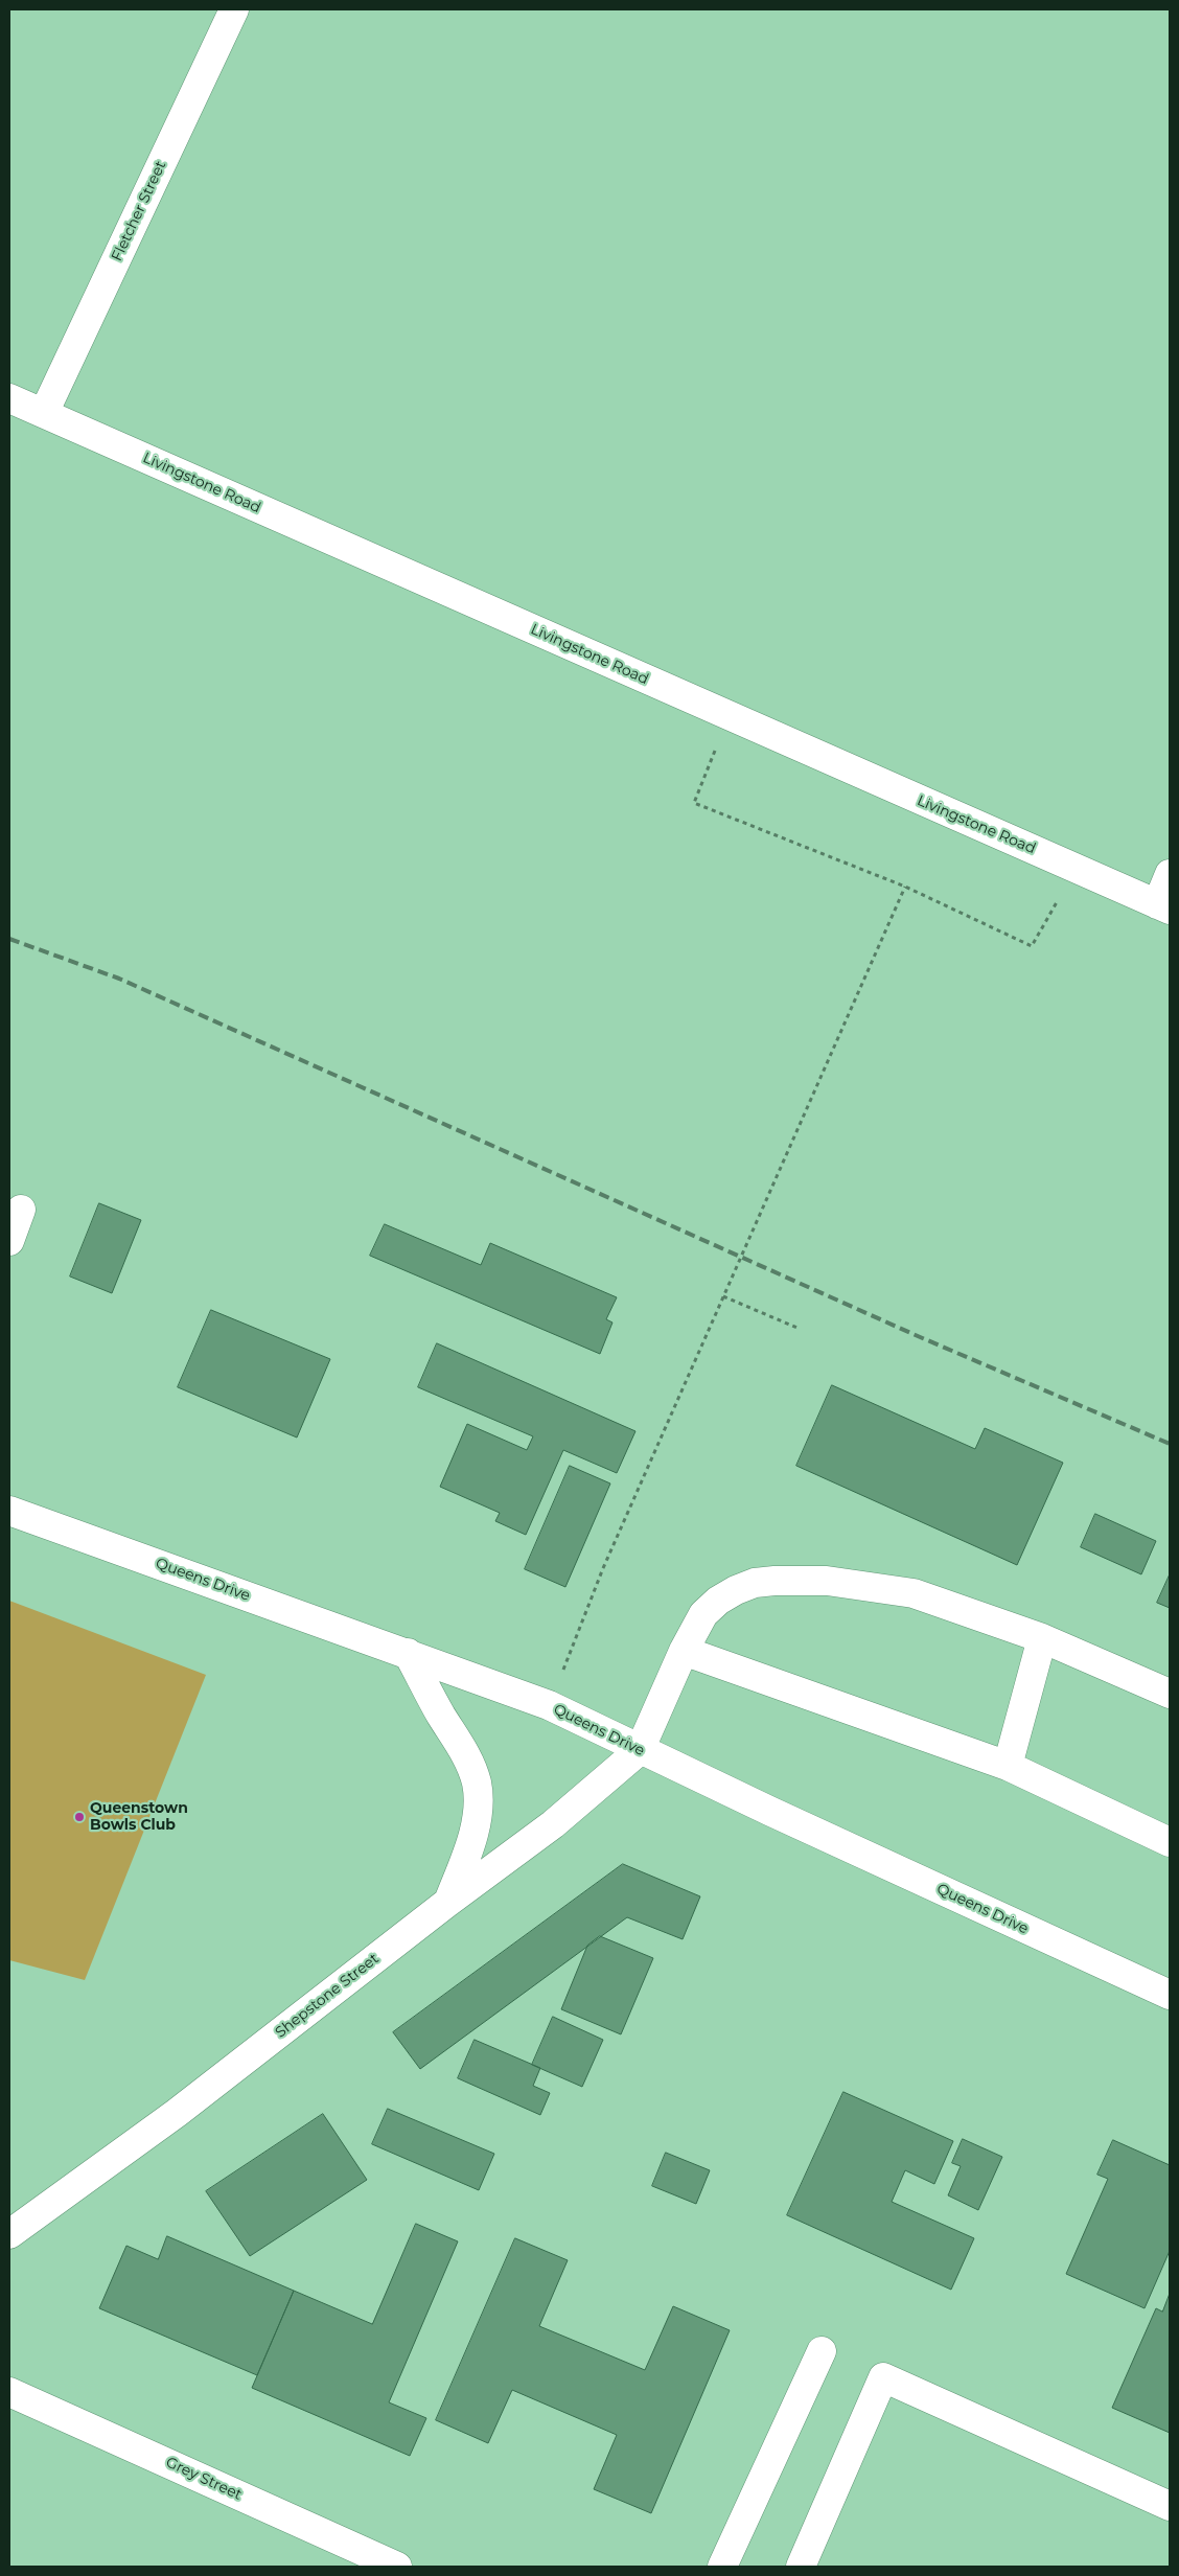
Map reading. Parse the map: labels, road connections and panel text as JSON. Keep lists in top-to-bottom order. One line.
{"streets":{"street":["Fletcher Street","Livingstone Road","Queens Drive","Shepstone Street","Grey Street"]},"crossings":[["Fletcher Street","Livingstone Road"],["Queens Drive","Shepstone Street"]],"places":["Queenstown Bowls Club"]}
